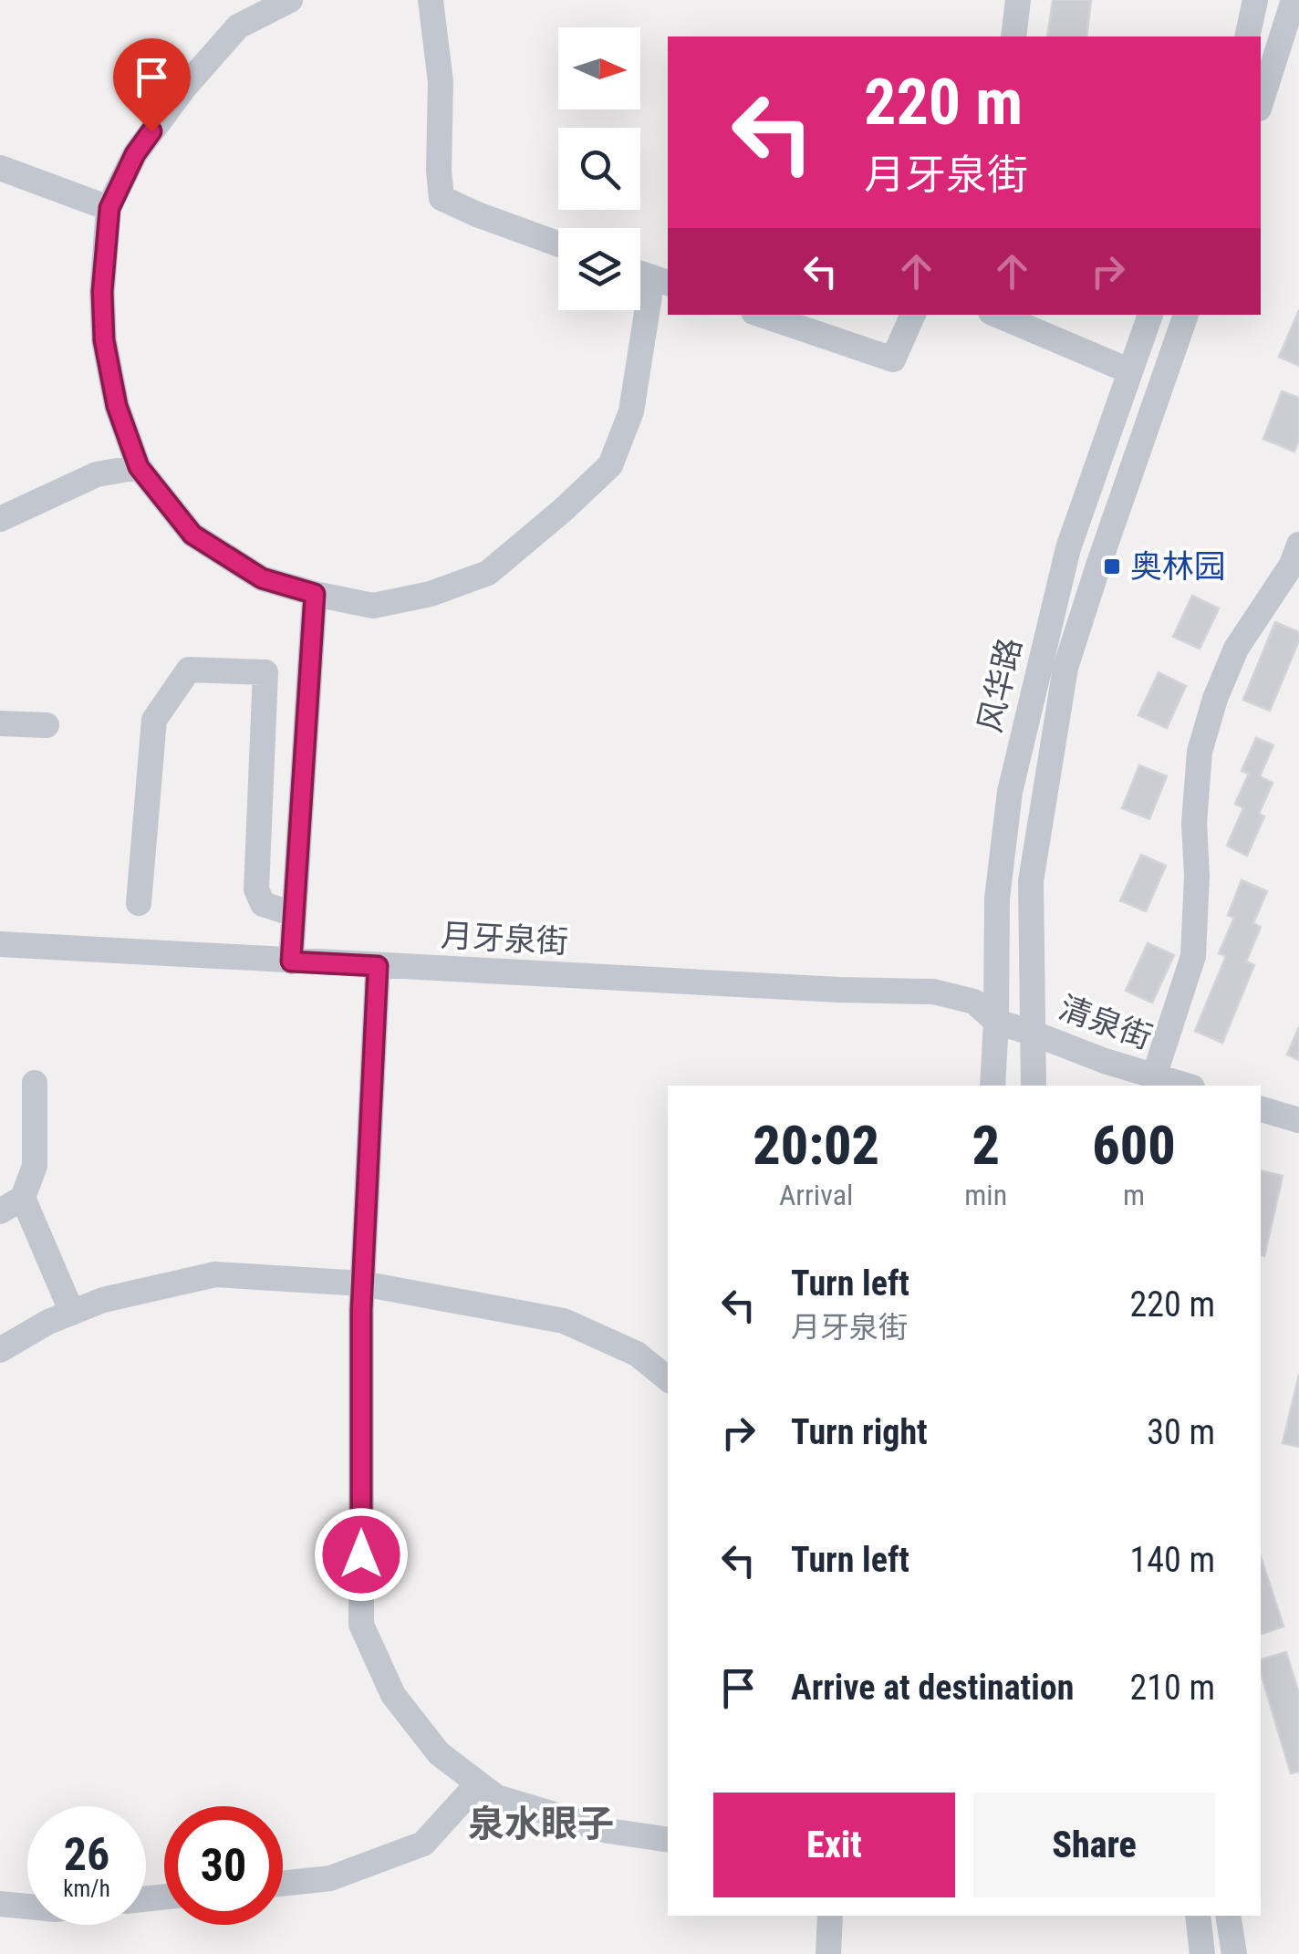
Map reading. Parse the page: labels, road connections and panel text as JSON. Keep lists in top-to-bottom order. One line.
{"streets":{"street":["风华路","月牙泉街","清泉街"]},"crossings":[["风华路","月牙泉街"],["风华路","清泉街"],["月牙泉街","清泉街"]],"districts":["泉水眼子"],"places":{"transit":["奥林园"]},"north":"right","page":{"turn":["220 m","月牙泉街"],"eta":["20:02","Arrival","2","min","600","m"],"list":[{"name":"Turn left","note":"月牙泉街","value":"220 m"},{"name":"Turn right","value":"30 m"},{"name":"Turn left","value":"140 m"},{"name":"Arrive at destination","value":"210 m"}],"buttons":["Exit","Share"],"speed":"26 km/h","limit":"30"}}
